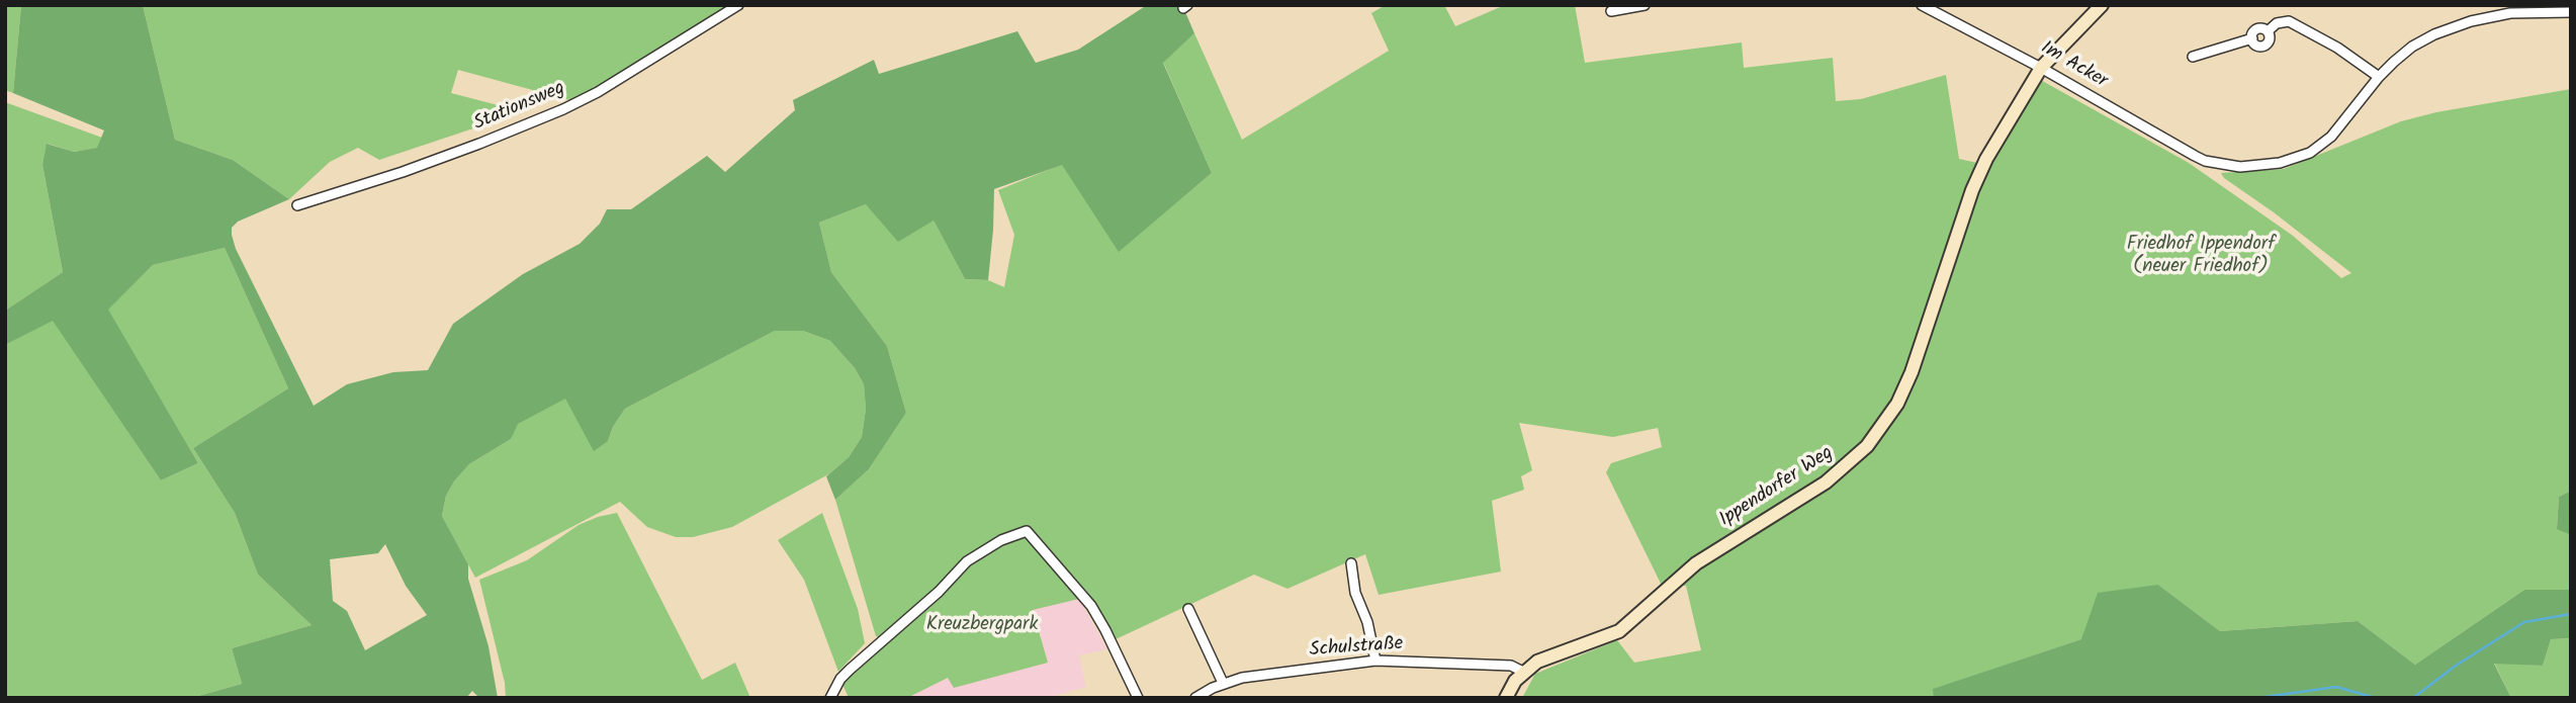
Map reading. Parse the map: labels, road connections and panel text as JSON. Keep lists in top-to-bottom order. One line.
{"streets":{"street":["Im Acker","Stationsweg","Ippendorfer Weg","Schulstraße"]},"crossings":[["Im Acker","Ippendorfer Weg"],["Ippendorfer Weg","Schulstraße"]],"parks":["Friedhof Ippendorf (neuer Friedhof)","Kreuzbergpark"]}
